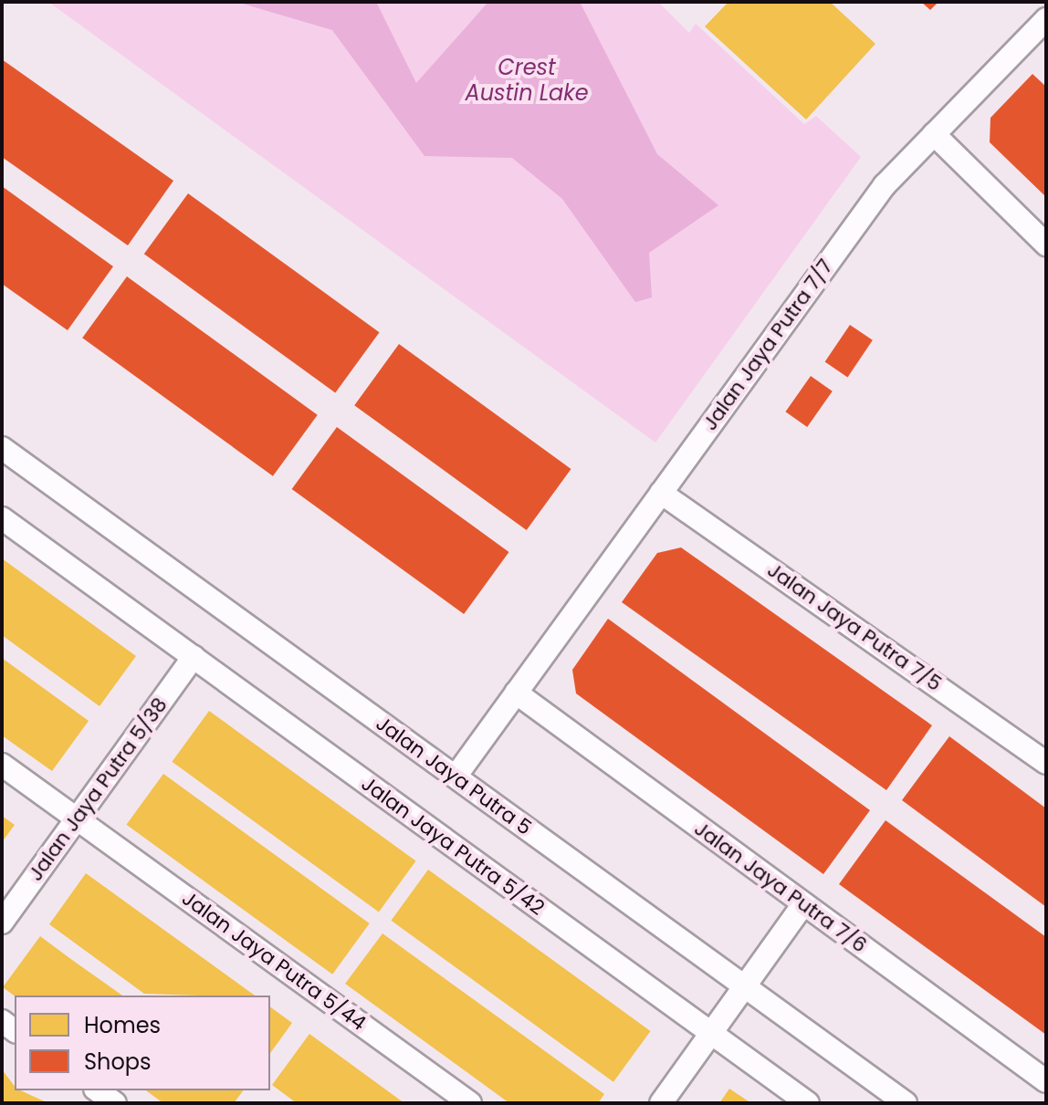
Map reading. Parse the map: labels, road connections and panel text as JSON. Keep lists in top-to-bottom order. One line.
{"streets":{"street":["Jalan Jaya Putra 7/7","Jalan Jaya Putra 7/5","Jalan Jaya Putra 5","Jalan Jaya Putra 5/38","Jalan Jaya Putra 5/42","Jalan Jaya Putra 7/6","Jalan Jaya Putra 5/44"]},"crossings":[["Jalan Jaya Putra 7/7","Jalan Jaya Putra 7/5"],["Jalan Jaya Putra 7/7","Jalan Jaya Putra 5"],["Jalan Jaya Putra 7/7","Jalan Jaya Putra 7/6"],["Jalan Jaya Putra 5/38","Jalan Jaya Putra 5/42"],["Jalan Jaya Putra 5/38","Jalan Jaya Putra 5/44"]],"water":["Crest Austin Lake"],"legend":["Homes","Shops"]}
